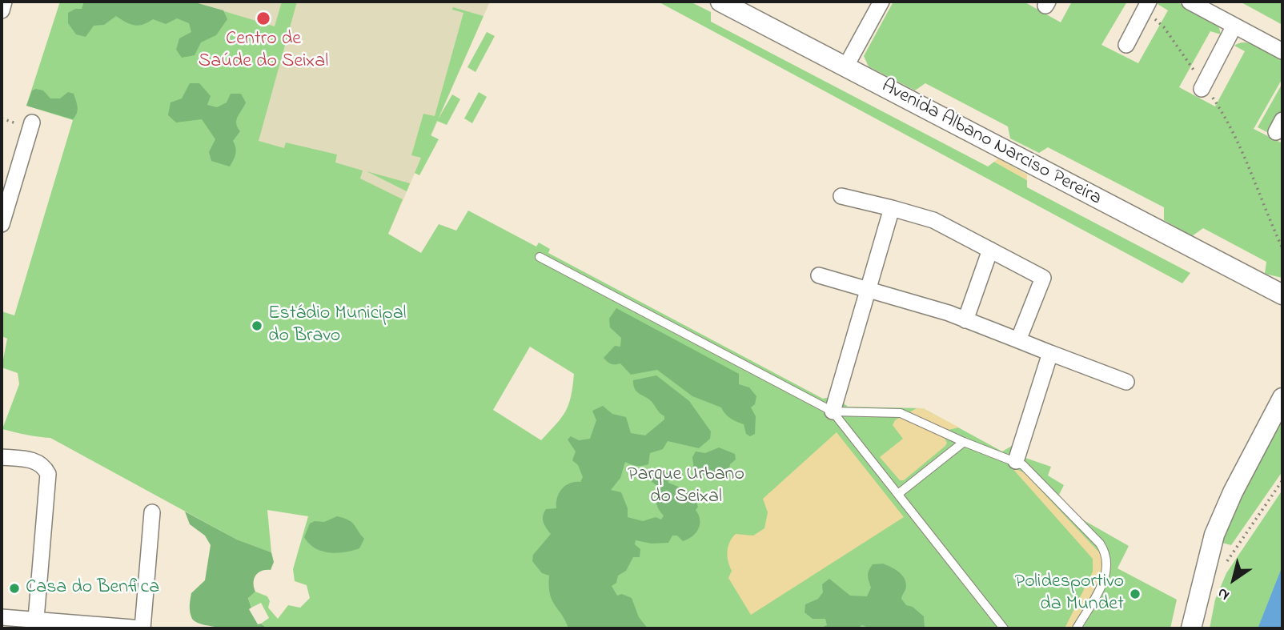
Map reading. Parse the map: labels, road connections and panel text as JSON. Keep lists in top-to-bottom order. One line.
{"streets":{"street":["Avenida Albano Narciso Pereira"]},"parks":["Parque Urbano do Seixal"],"places":["Centro de Saúde do Seixal","Estádio Municipal do Bravo","Casa do Benfica","Polidesportivo da Mundet"],"north":"bottom left"}
